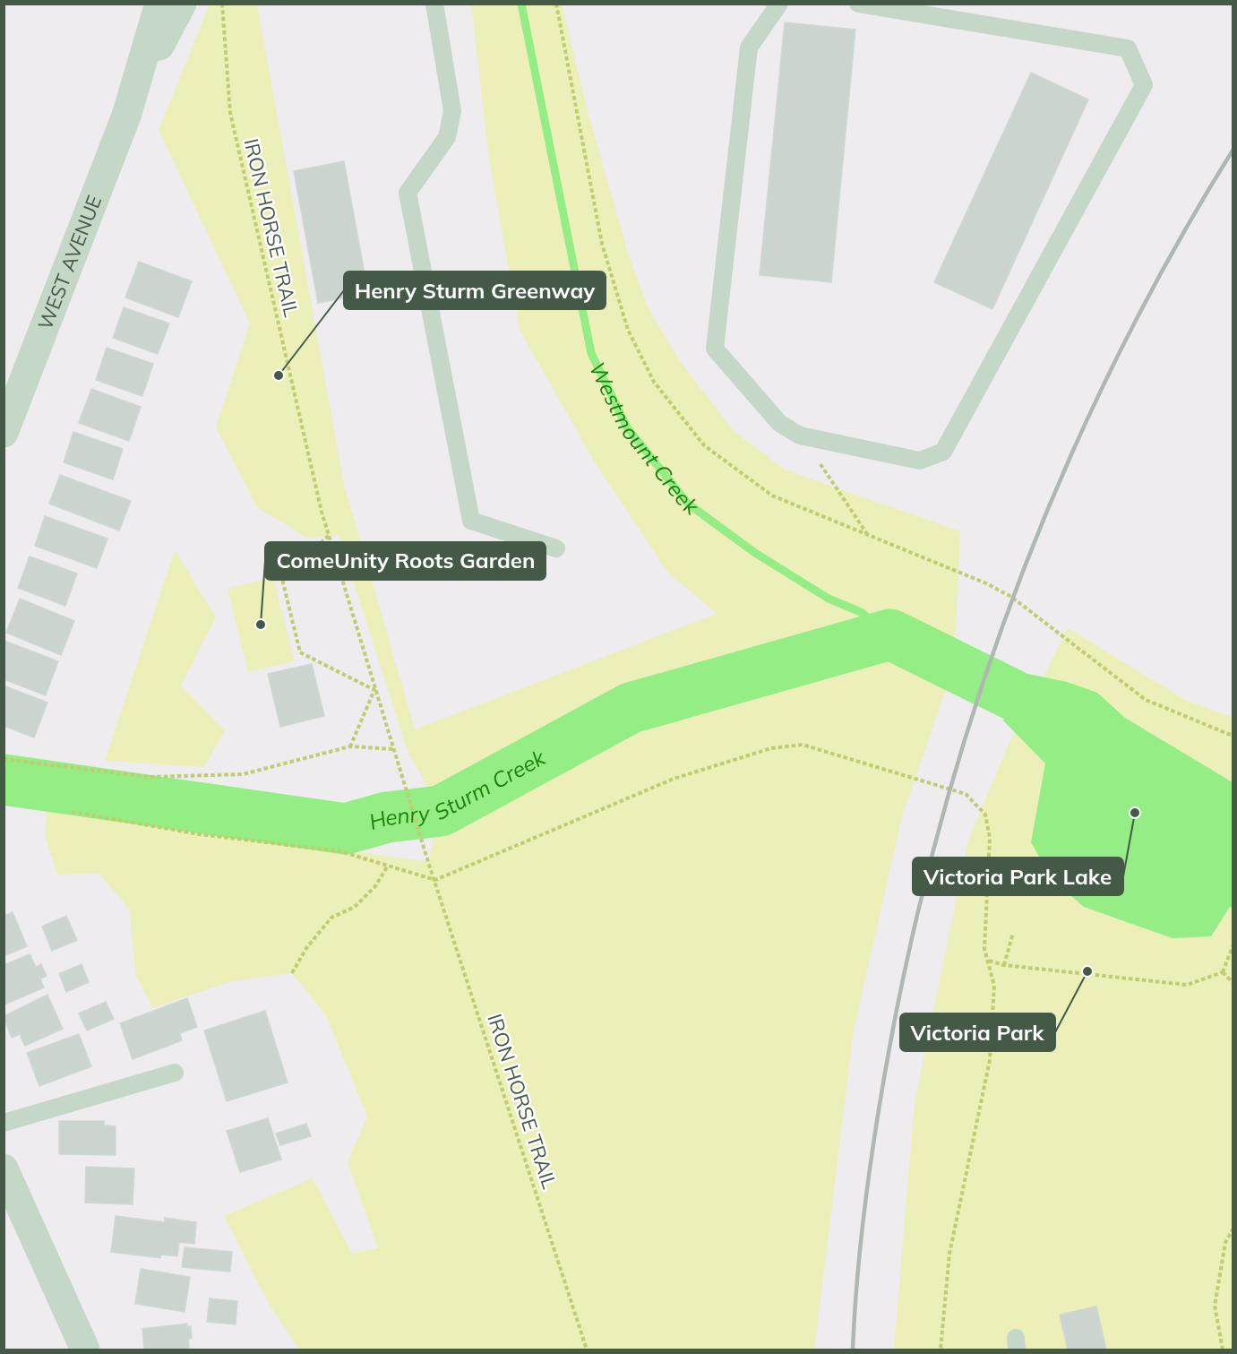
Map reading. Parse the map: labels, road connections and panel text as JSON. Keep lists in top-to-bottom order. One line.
{"streets":{"street":["WEST AVENUE"],"path":["IRON HORSE TRAIL"]},"water":["Westmount Creek","Henry Sturm Creek"],"places":["Henry Sturm Greenway","ComeUnity Roots Garden","Victoria Park Lake","Victoria Park"]}
